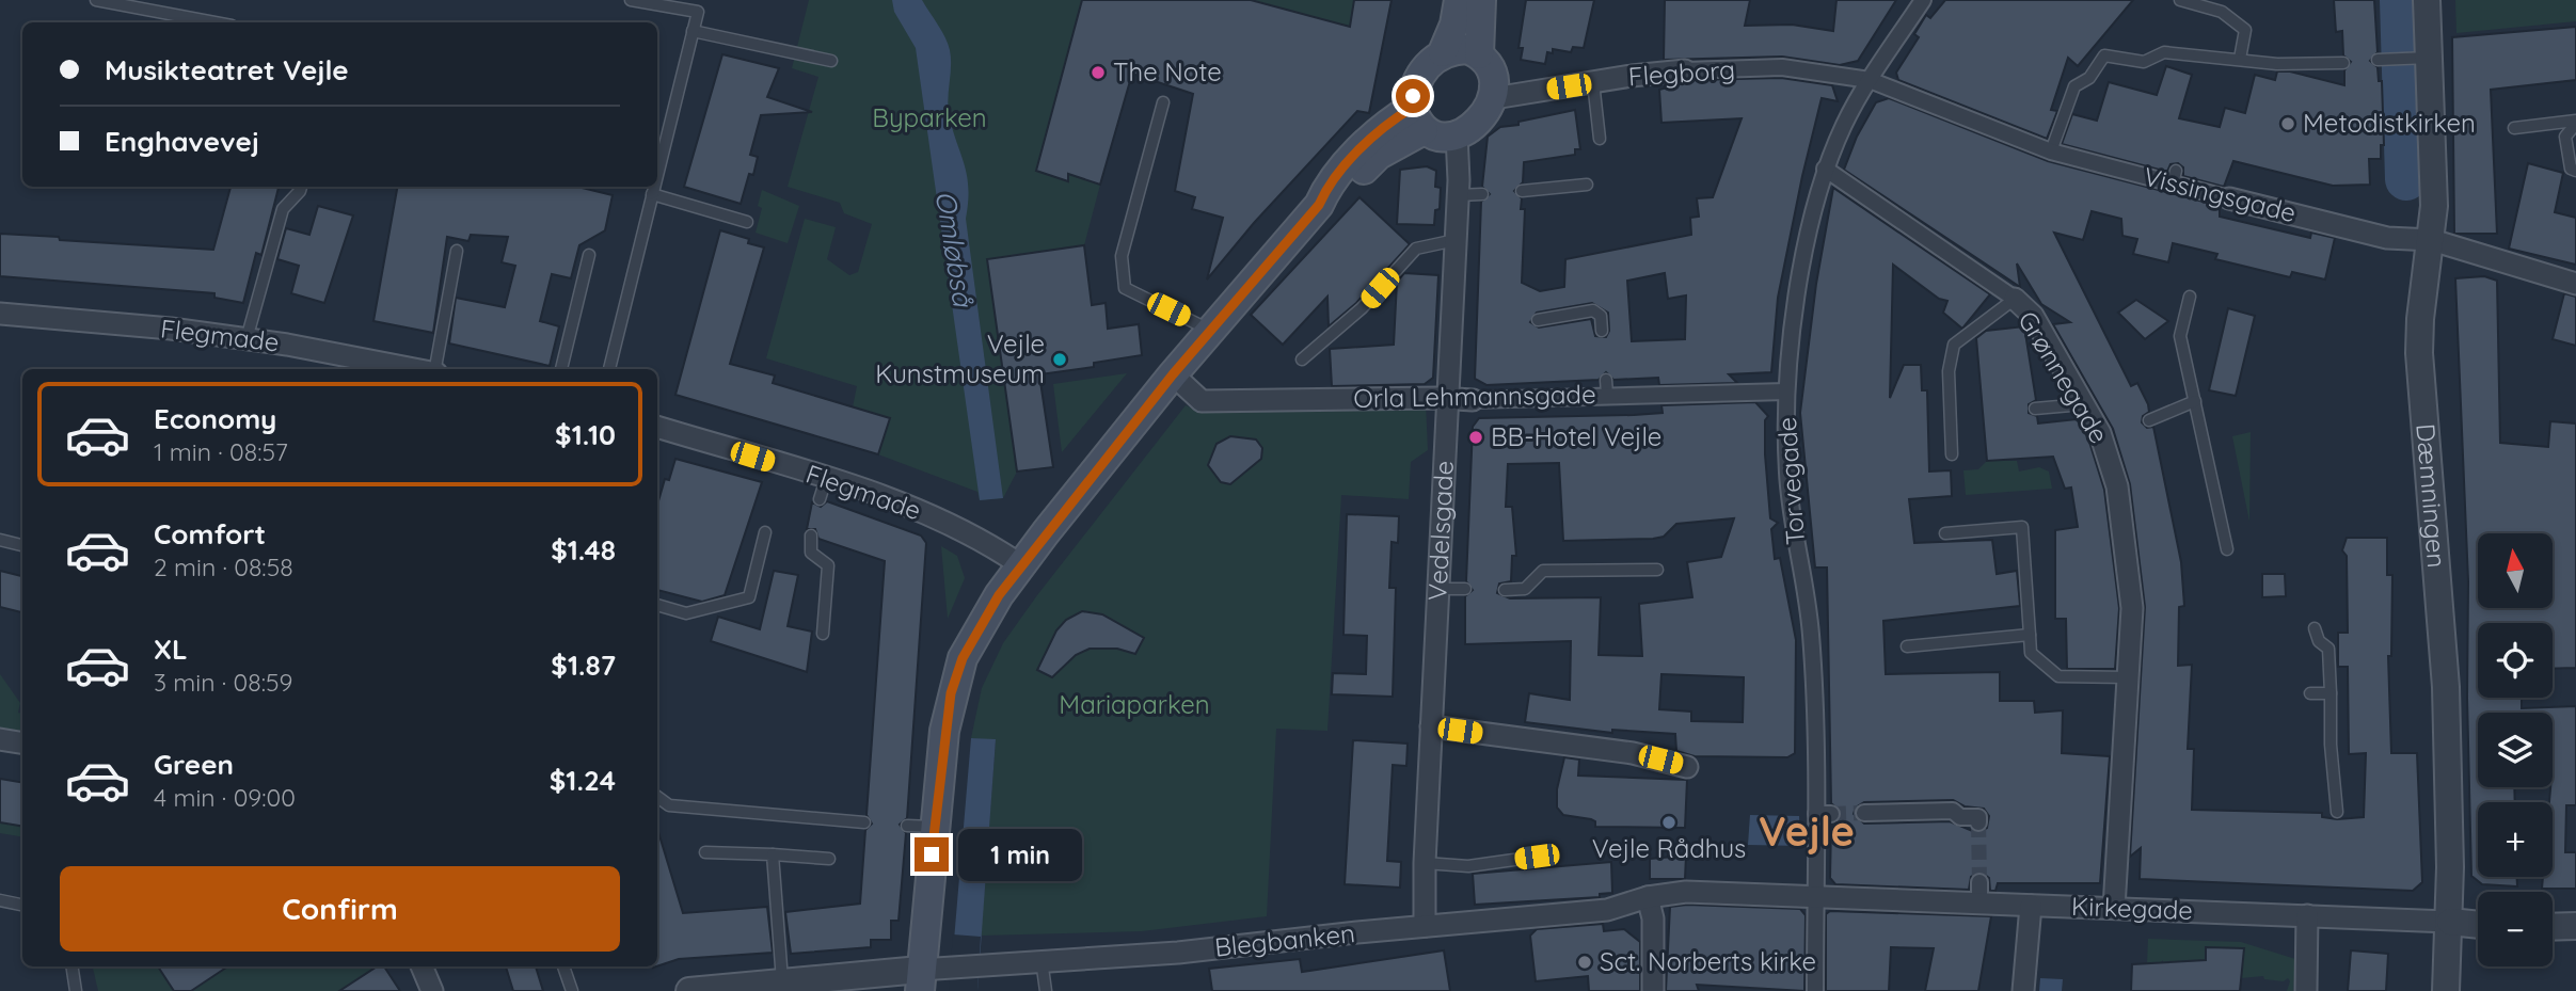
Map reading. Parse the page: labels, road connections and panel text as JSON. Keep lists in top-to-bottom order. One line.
{"streets":{"street":["Flegborg","Vissingsgade","Flegmade","Grønnegade","Orla Lehmannsgade","Torvegade","Dæmningen","Vedelsgade","Kirkegade","Blegbanken"]},"crossings":[["Flegborg","Vissingsgade"],["Flegborg","Torvegade"],["Flegborg","Vedelsgade"],["Vissingsgade","Torvegade"],["Vissingsgade","Dæmningen"],["Grønnegade","Torvegade"],["Grønnegade","Kirkegade"],["Orla Lehmannsgade","Torvegade"],["Orla Lehmannsgade","Vedelsgade"],["Torvegade","Kirkegade"],["Dæmningen","Kirkegade"],["Vedelsgade","Blegbanken"],["Kirkegade","Blegbanken"]],"districts":["Vejle"],"water":["Omløbså"],"parks":["Byparken","Mariaparken"],"places":["The Note","Metodistkirken","Vejle Kunstmuseum","BB-Hotel Vejle","Vejle Rådhus","Sct. Norberts kirke"],"north":"top","page":{"banner":["Musikteatret Vejle","Enghavevej"],"list":[{"name":"Economy","note":"1 min · 08:57","value":"$1.10"},{"name":"Comfort","note":"2 min · 08:58","value":"$1.48"},{"name":"XL","note":"3 min · 08:59","value":"$1.87"},{"name":"Green","note":"4 min · 09:00","value":"$1.24"}],"map_buttons":["+","−"],"bubble":"1 min","buttons":"Confirm"}}
